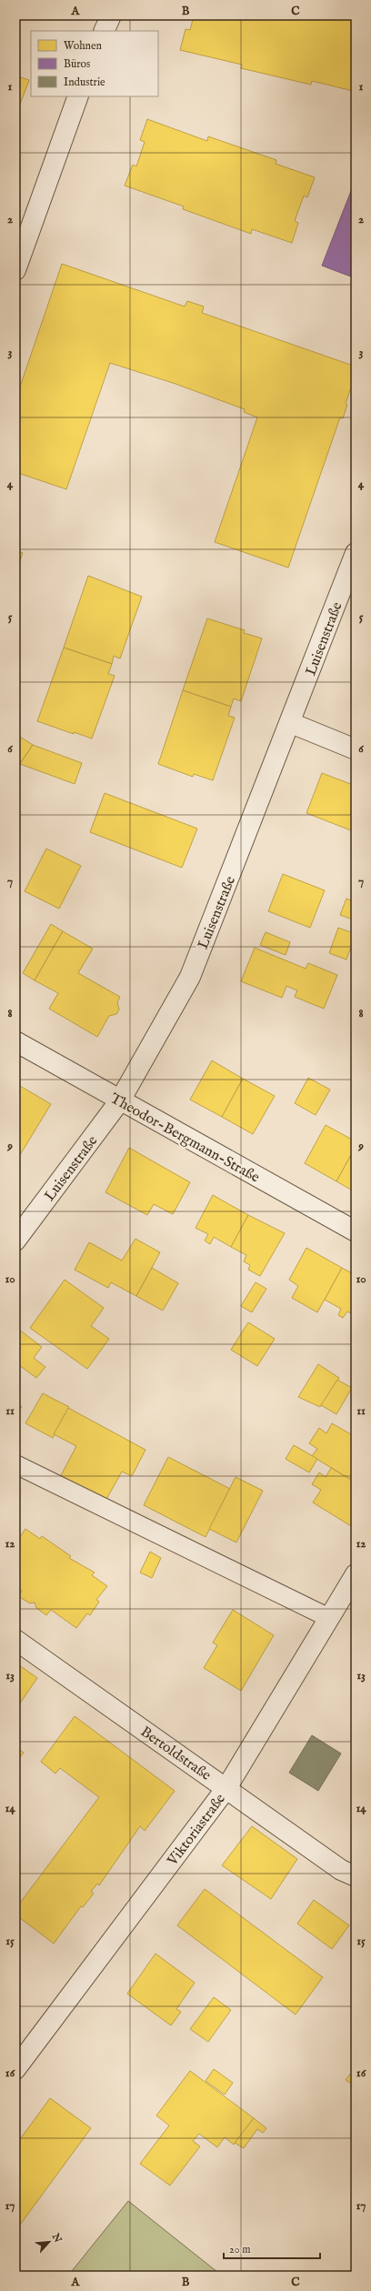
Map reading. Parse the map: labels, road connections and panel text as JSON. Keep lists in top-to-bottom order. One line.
{"streets":{"street":["Luisenstraße","Theodor-Bergmann-Straße","Bertoldstraße","Viktoriastraße"]},"crossings":[["Luisenstraße","Theodor-Bergmann-Straße"],["Bertoldstraße","Viktoriastraße"]],"legend":["Wohnen","Büros","Industrie"],"scale_bar":"20 m","north":"top right","grid":{"columns":["A","B","C"],"rows":["1","2","3","4","5","6","7","8","9","10","11","12","13","14","15","16","17"]}}
